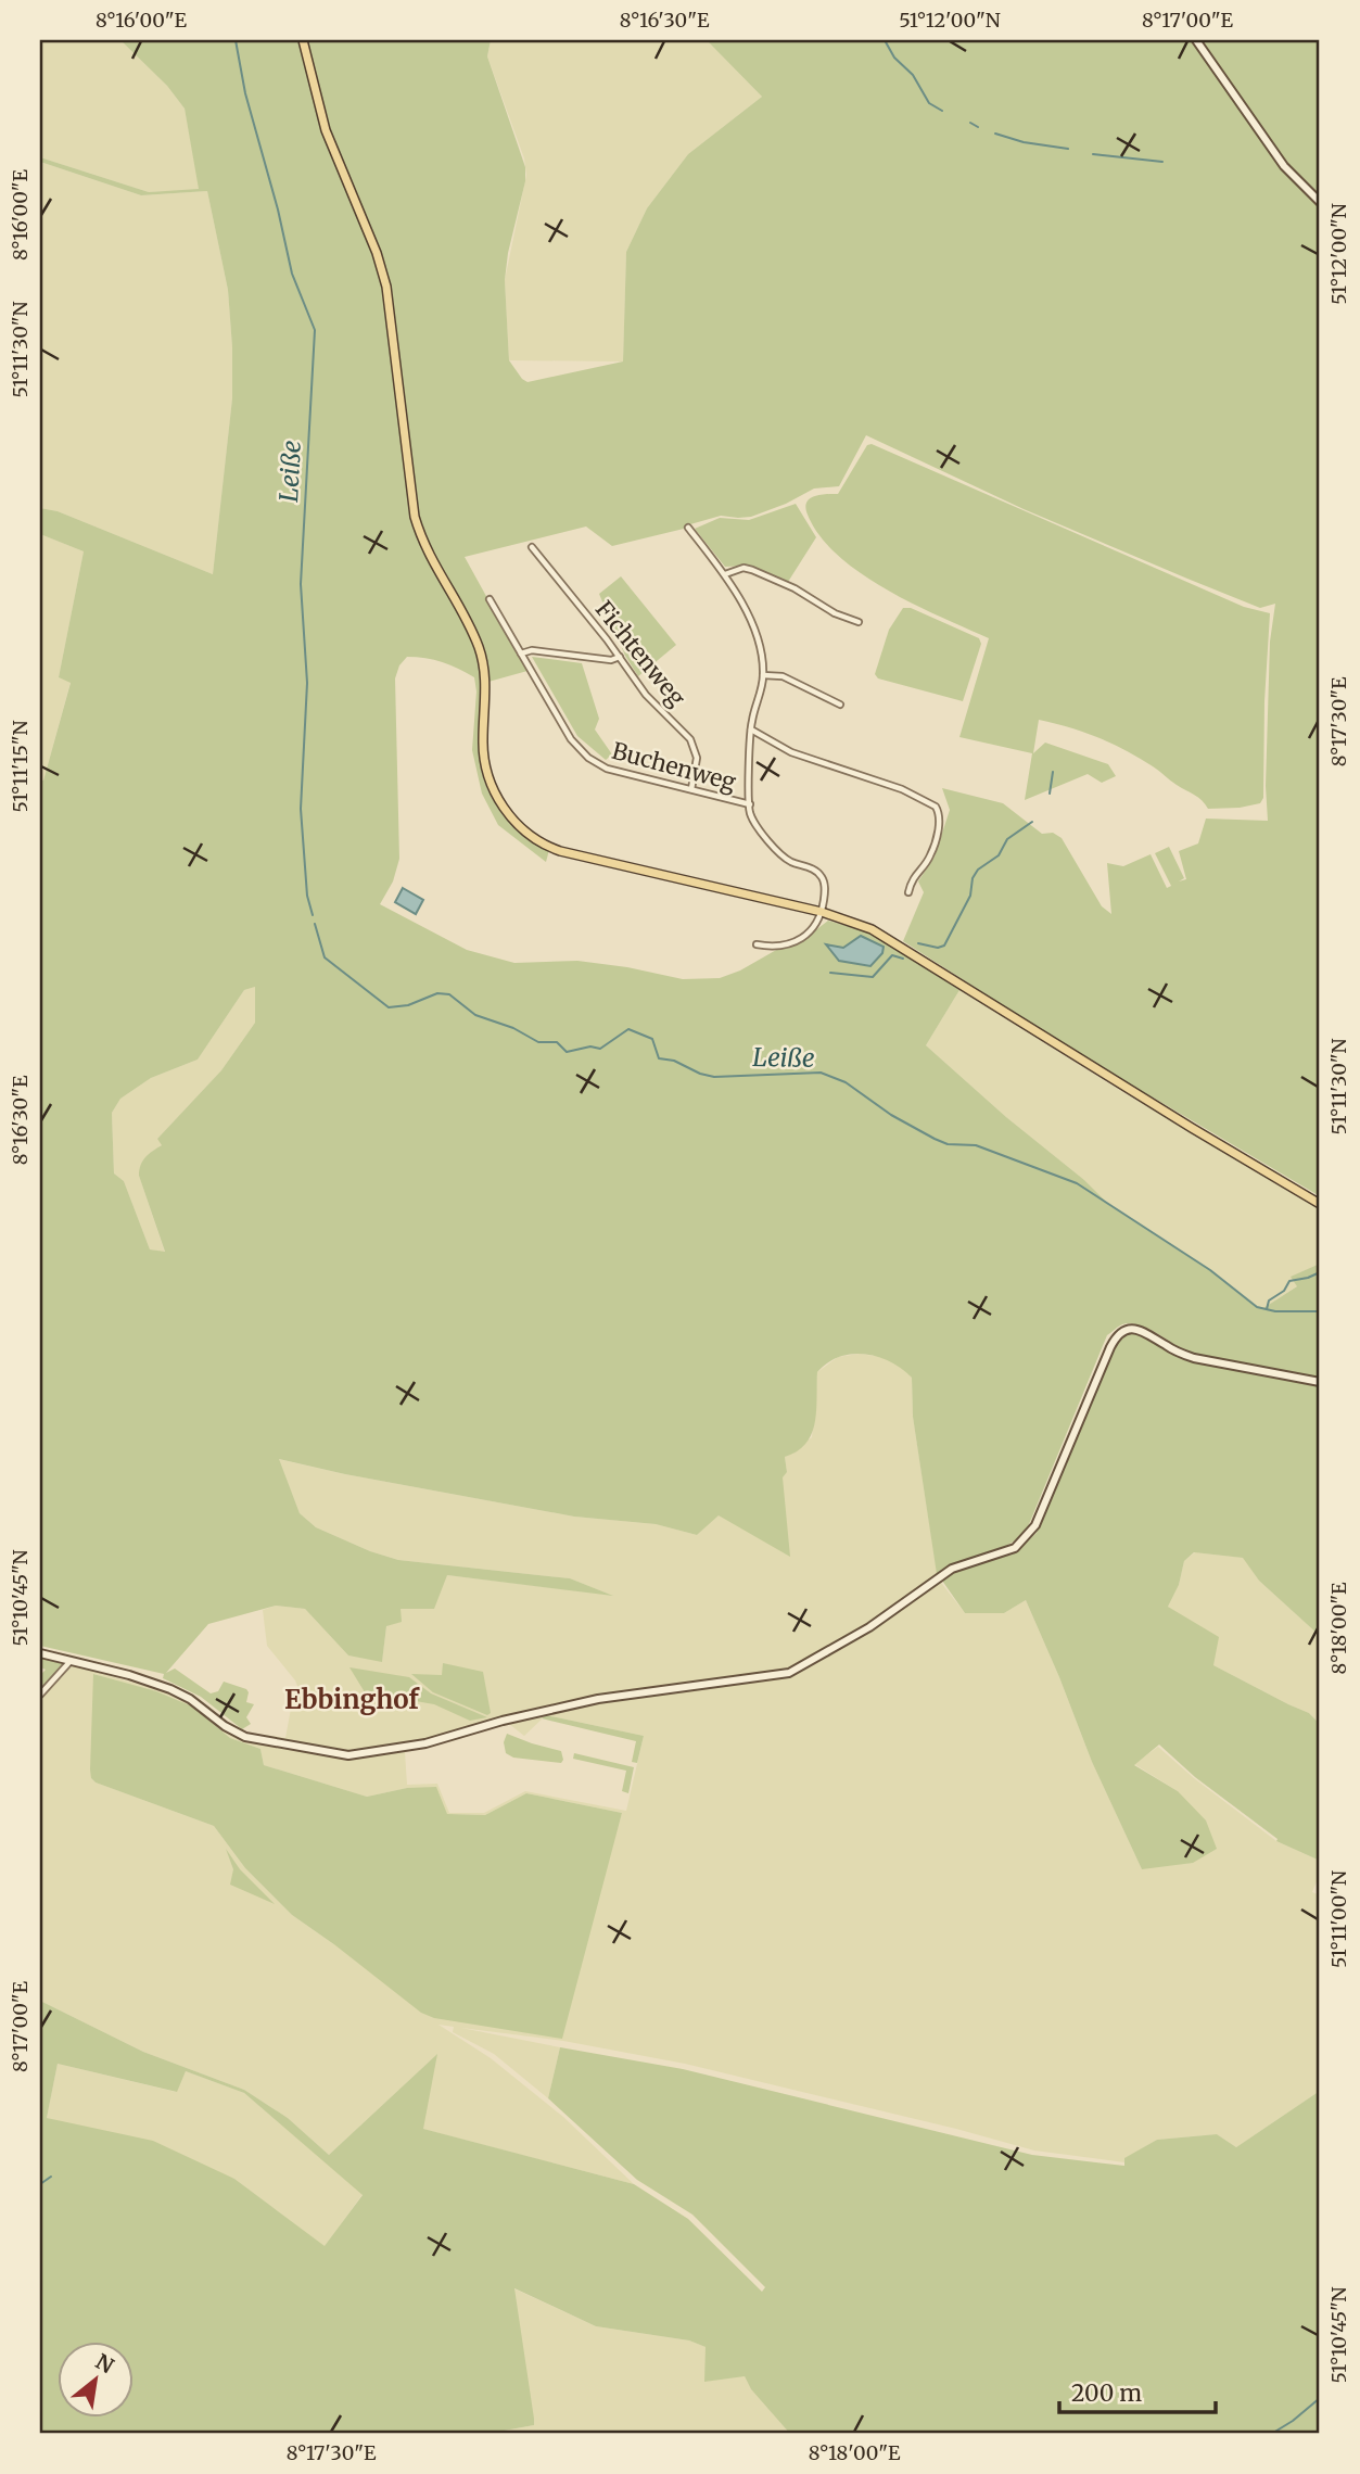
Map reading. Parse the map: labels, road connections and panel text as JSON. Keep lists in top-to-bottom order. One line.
{"streets":{"street":["Fichtenweg","Buchenweg"]},"crossings":[["Fichtenweg","Buchenweg"]],"districts":["Ebbinghof"],"water":["Leiße"],"scale_bar":"200 m","north":"top right","coordinates":["8°16'00\"E","8°16'30\"E","51°12'00\"N","8°17'00\"E","51°11'30\"N","8°17'30\"E","51°11'15\"N","51°10'45\"N","8°18'00\"E","51°11'00\"N"]}
